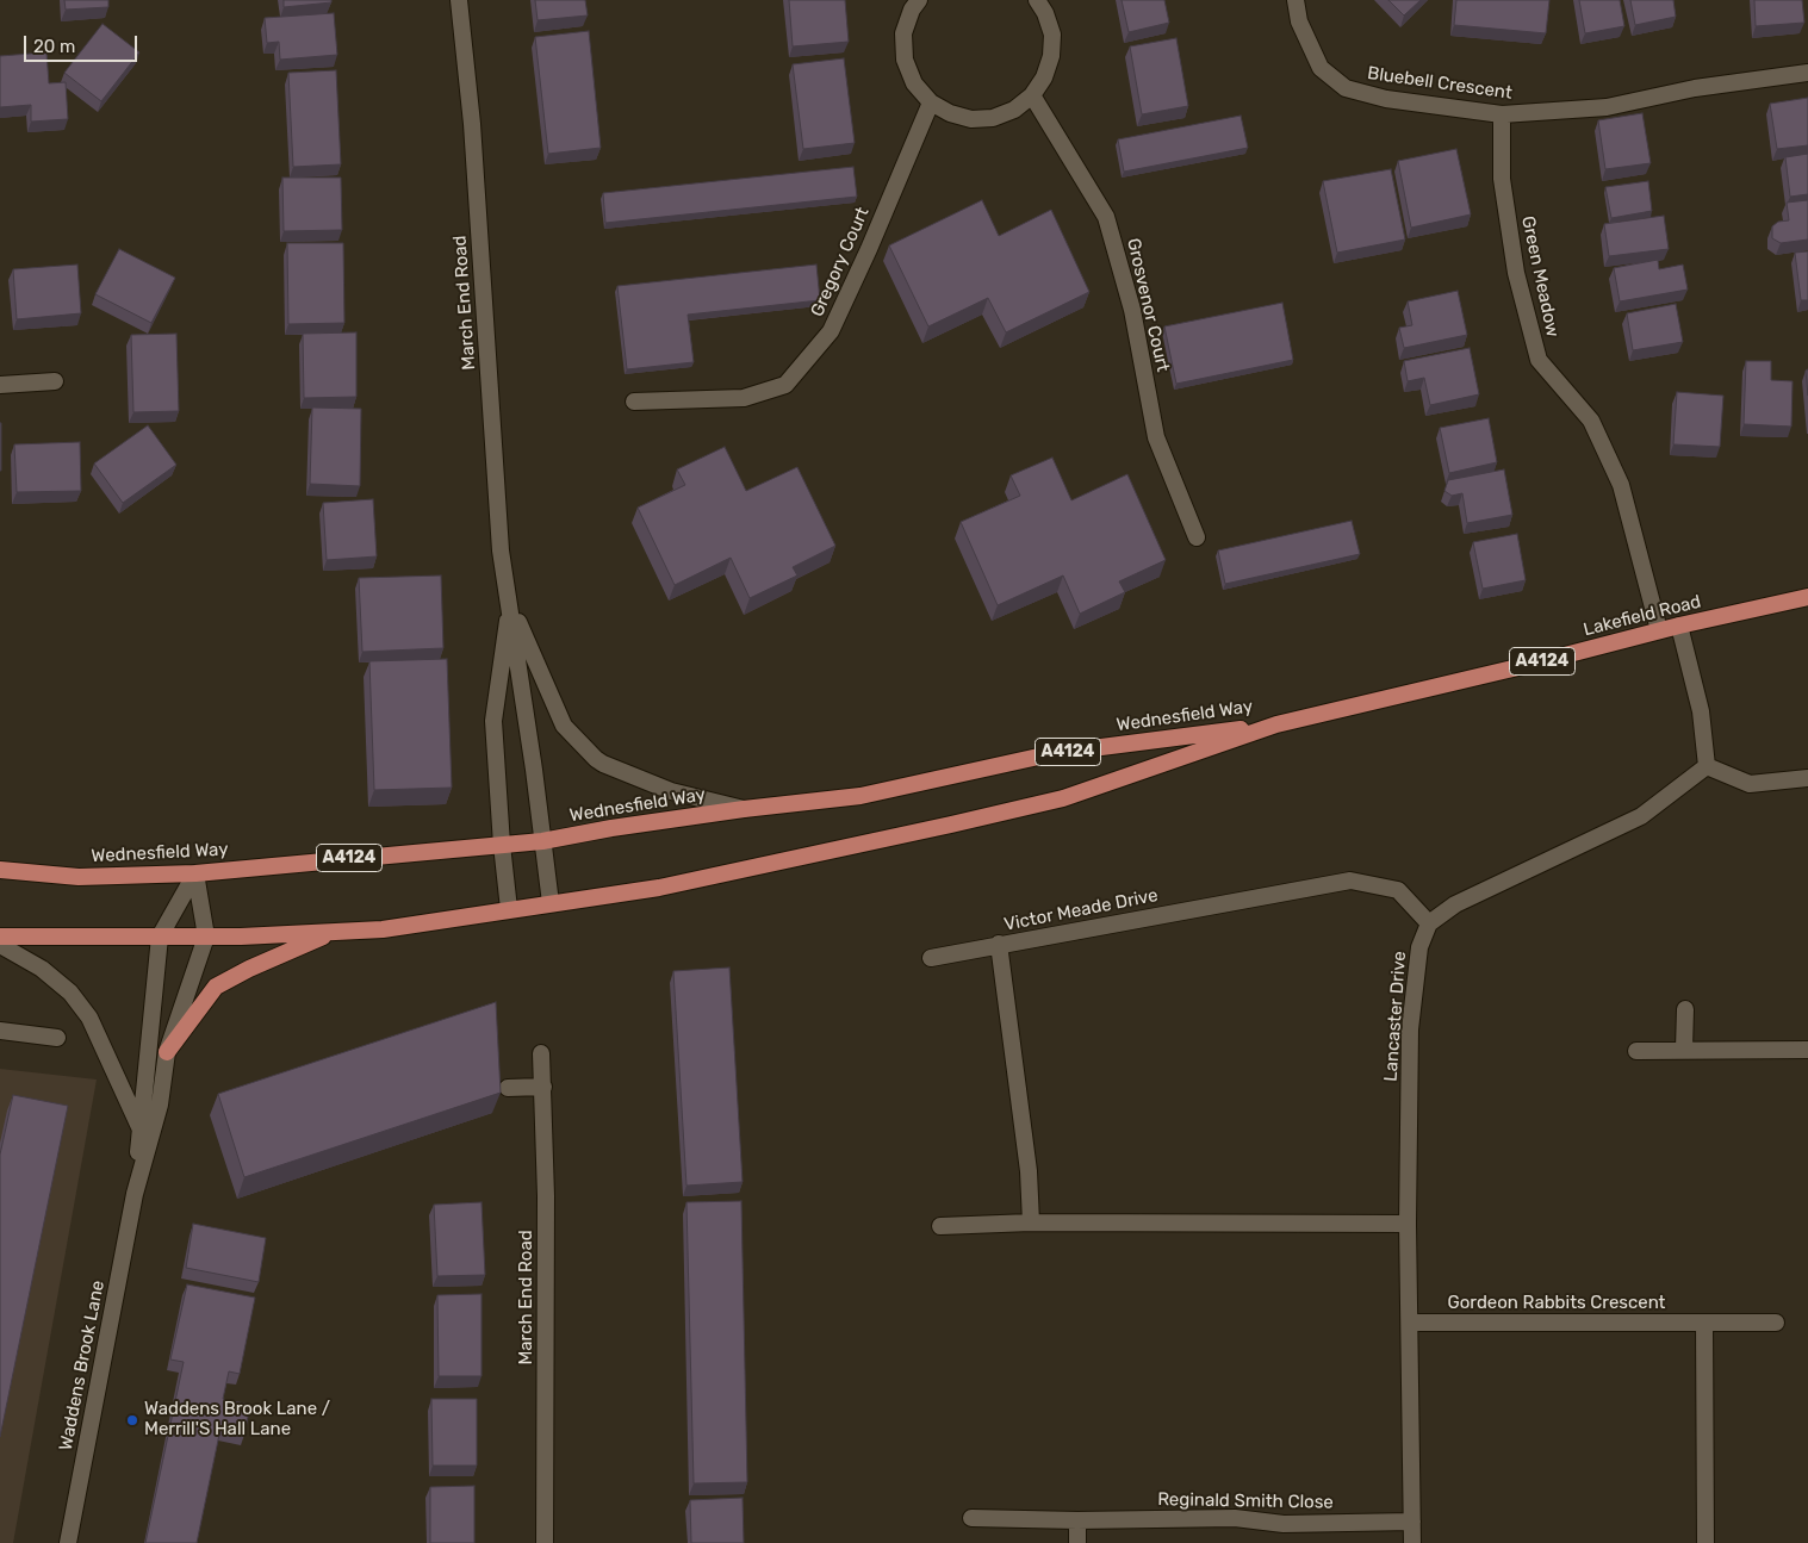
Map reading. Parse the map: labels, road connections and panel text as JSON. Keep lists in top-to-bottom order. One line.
{"streets":{"main road":["Lakefield Road","A4124","Wednesfield Way"],"street":["Bluebell Crescent","Gregory Court","Green Meadow","March End Road","Grosvenor Court","Victor Meade Drive","Lancaster Drive","Gordeon Rabbits Crescent","Waddens Brook Lane","Reginald Smith Close"]},"crossings":[["Bluebell Crescent","Green Meadow"],["Green Meadow","Lakefield Road"],["March End Road","A4124"],["March End Road","Wednesfield Way"],["Lakefield Road","A4124"],["Lakefield Road","Wednesfield Way"],["A4124","Wednesfield Way"],["Victor Meade Drive","Lancaster Drive"],["Lancaster Drive","Gordeon Rabbits Crescent"],["Lancaster Drive","Reginald Smith Close"]],"places":["Waddens Brook Lane / Merrill'S Hall Lane"],"scale_bar":"20 m"}
